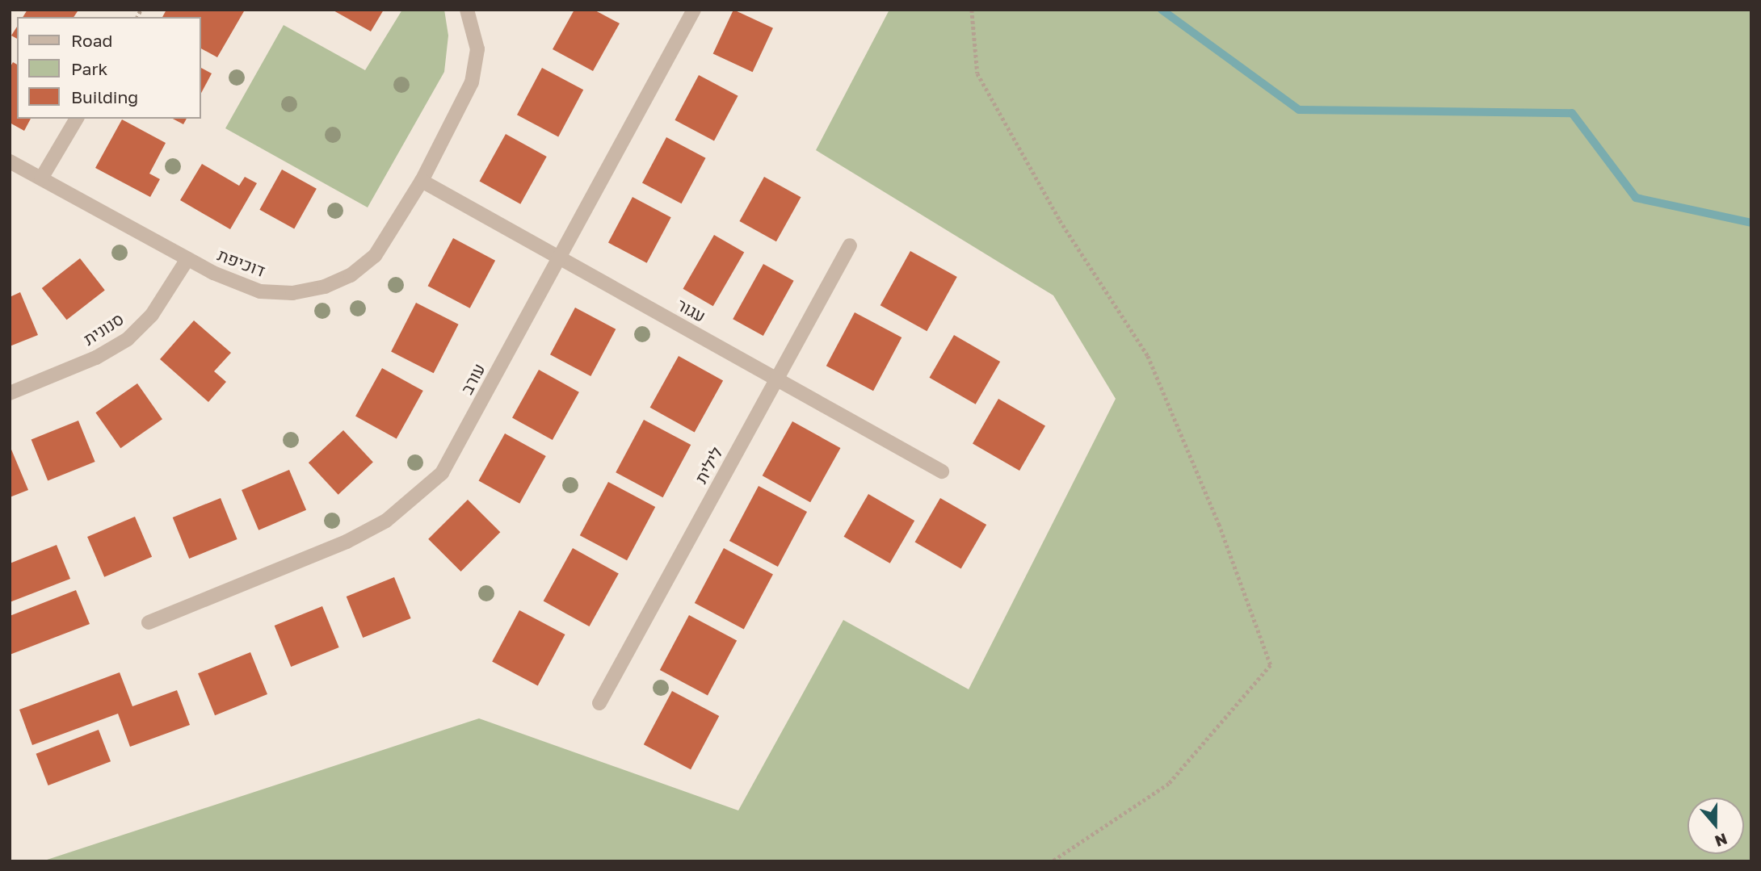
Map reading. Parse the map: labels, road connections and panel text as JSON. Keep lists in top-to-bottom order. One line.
{"streets":{"street":["דוכיפת","עגור","סנונית","עורב","לילית"]},"crossings":[["דוכיפת","עגור"],["דוכיפת","סנונית"],["עגור","עורב"],["עגור","לילית"]],"legend":["Road","Park","Building"],"north":"bottom"}
